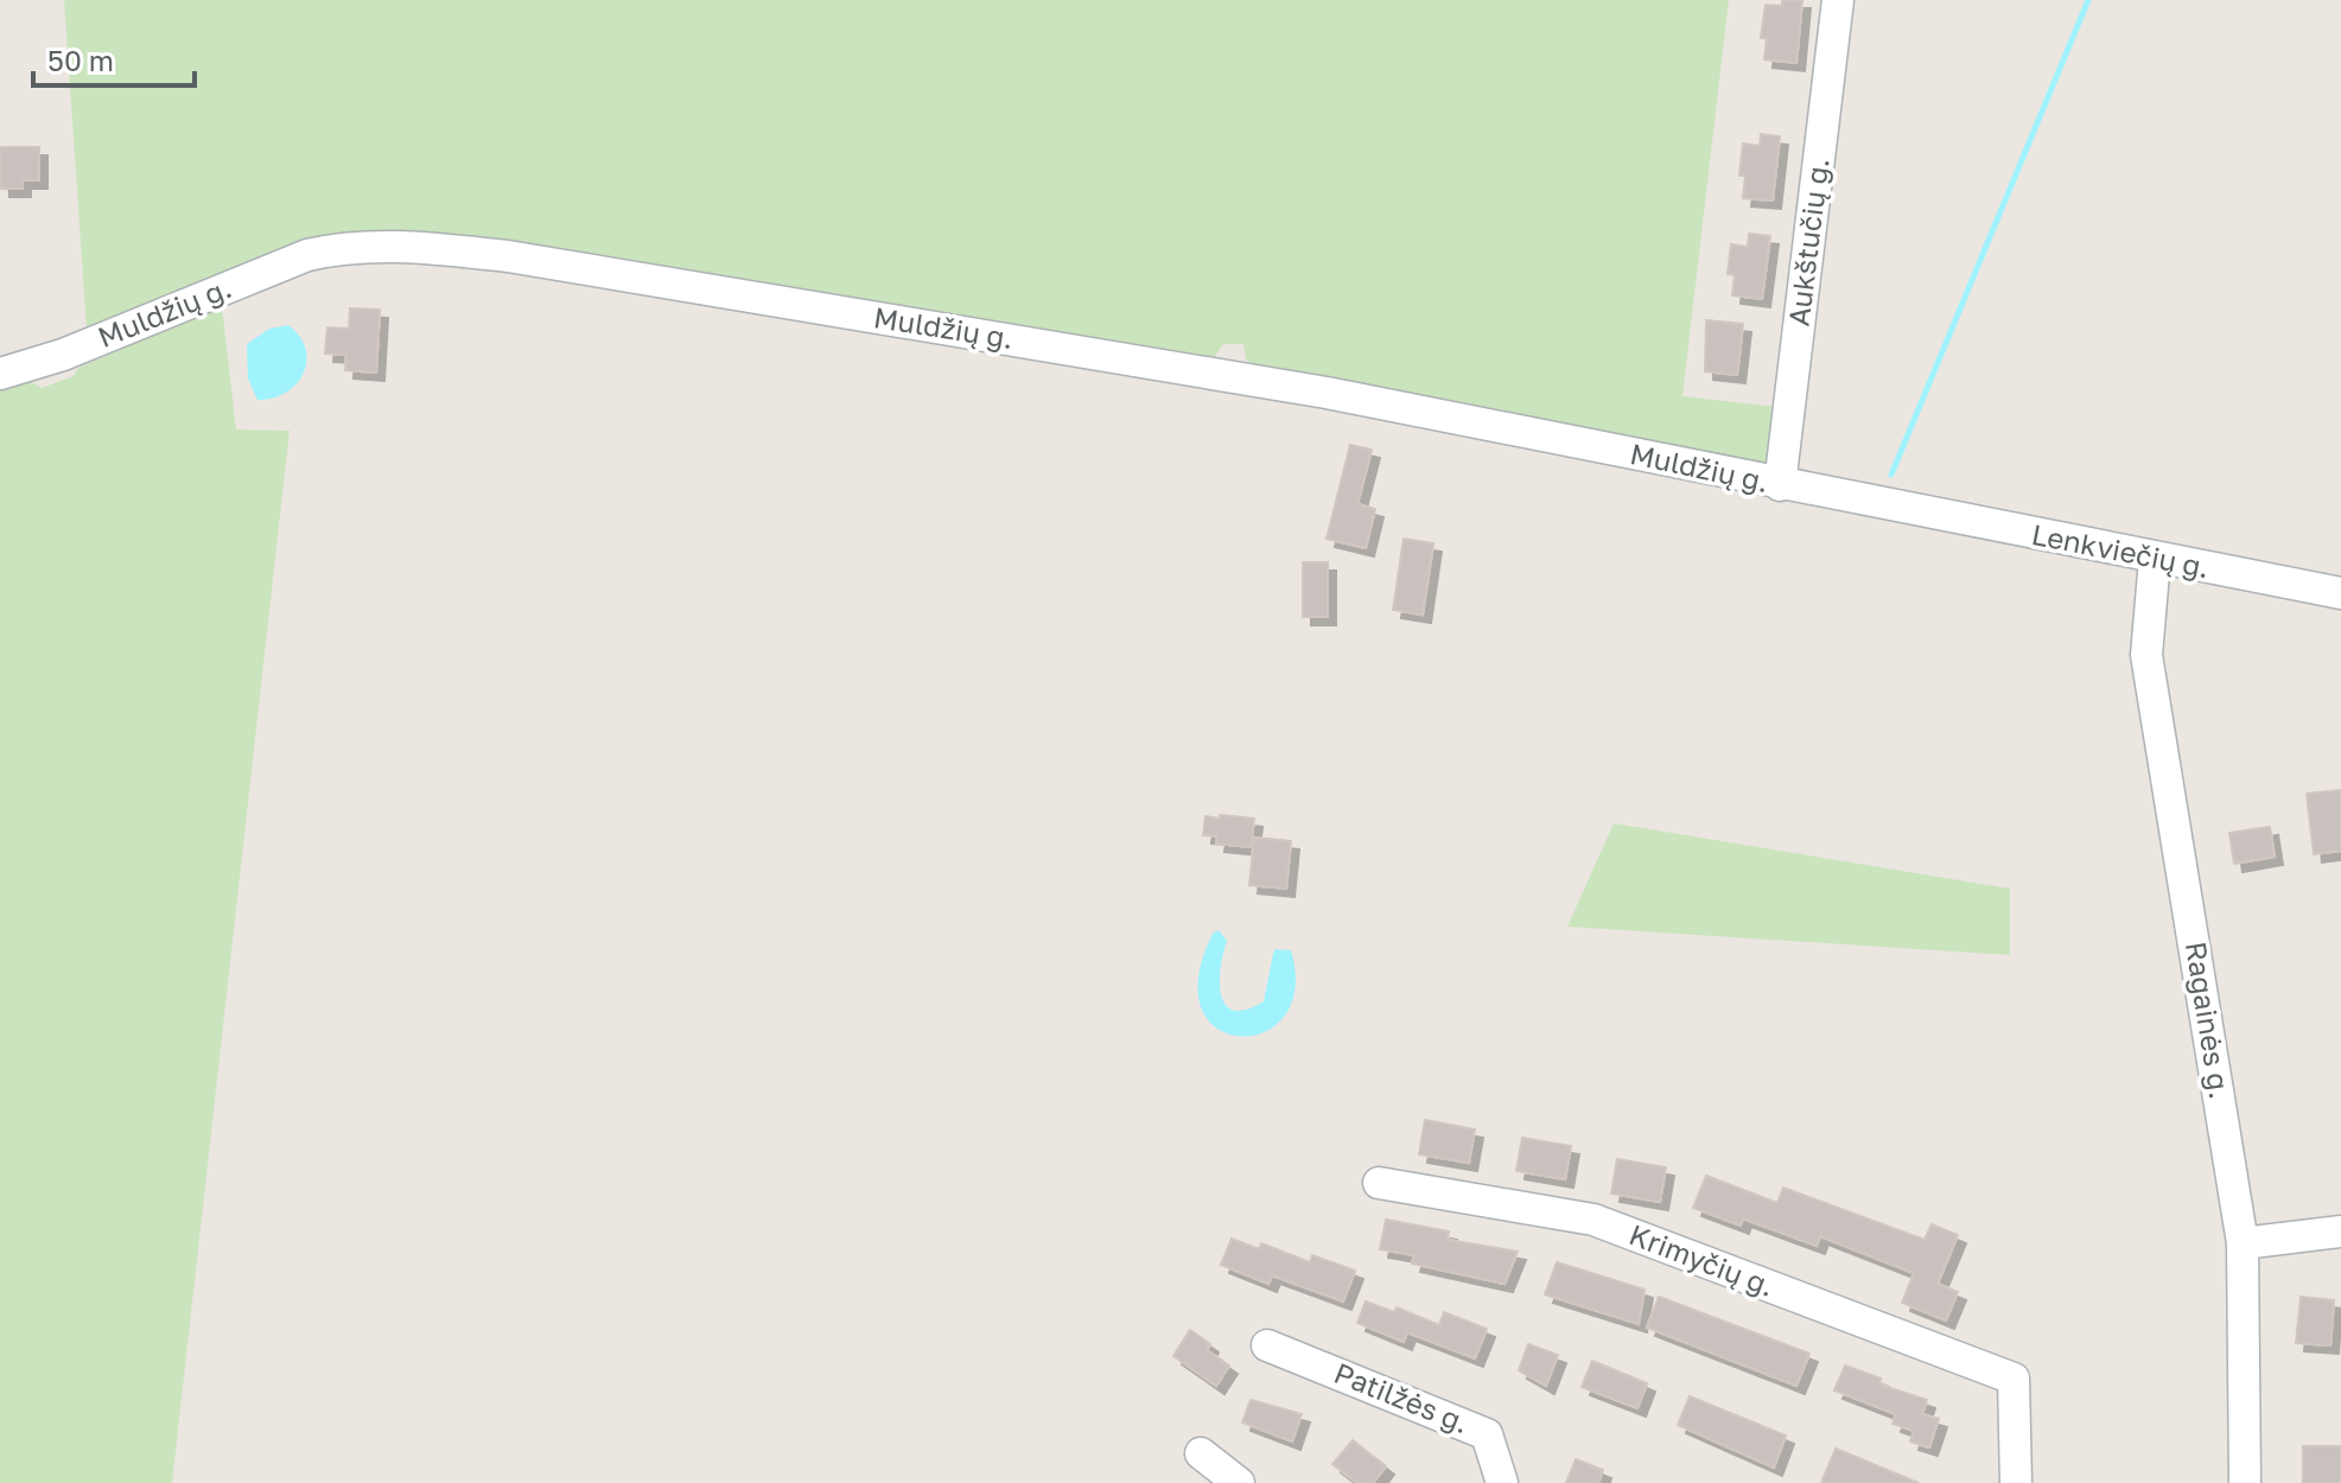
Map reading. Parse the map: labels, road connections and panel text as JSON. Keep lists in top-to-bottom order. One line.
{"streets":{"street":["Aukštučių g.","Muldžių g.","Lenkviečių g.","Ragainės g.","Krimyčių g.","Patilžės g."]},"crossings":[["Aukštučių g.","Muldžių g."],["Muldžių g.","Lenkviečių g."],["Lenkviečių g.","Ragainės g."]],"scale_bar":"50 m"}
